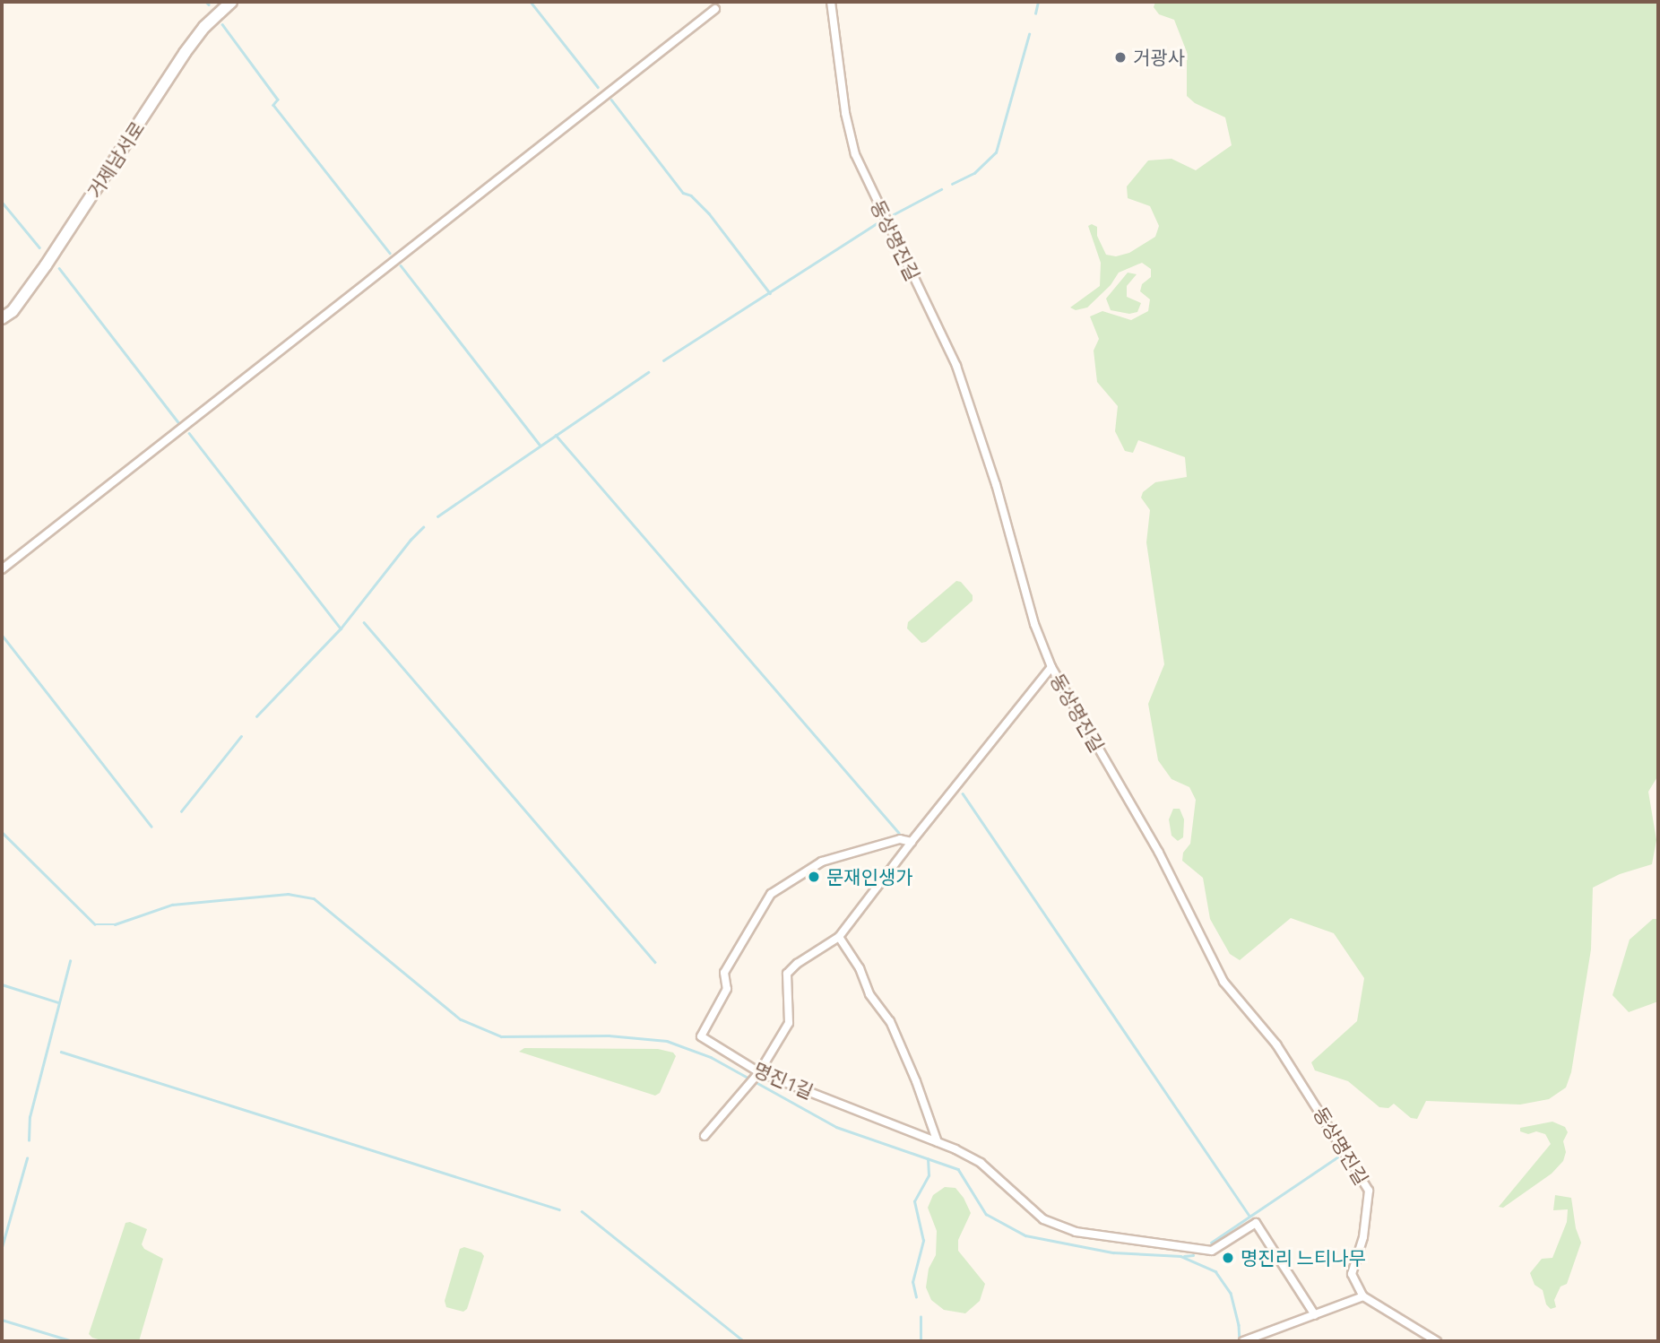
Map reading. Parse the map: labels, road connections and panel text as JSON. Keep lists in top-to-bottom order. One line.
{"streets":{"main road":["거제남서로"],"street":["동상명진길","명진1길"]},"places":["거광사","문재인생가","명진리 느티나무"]}
